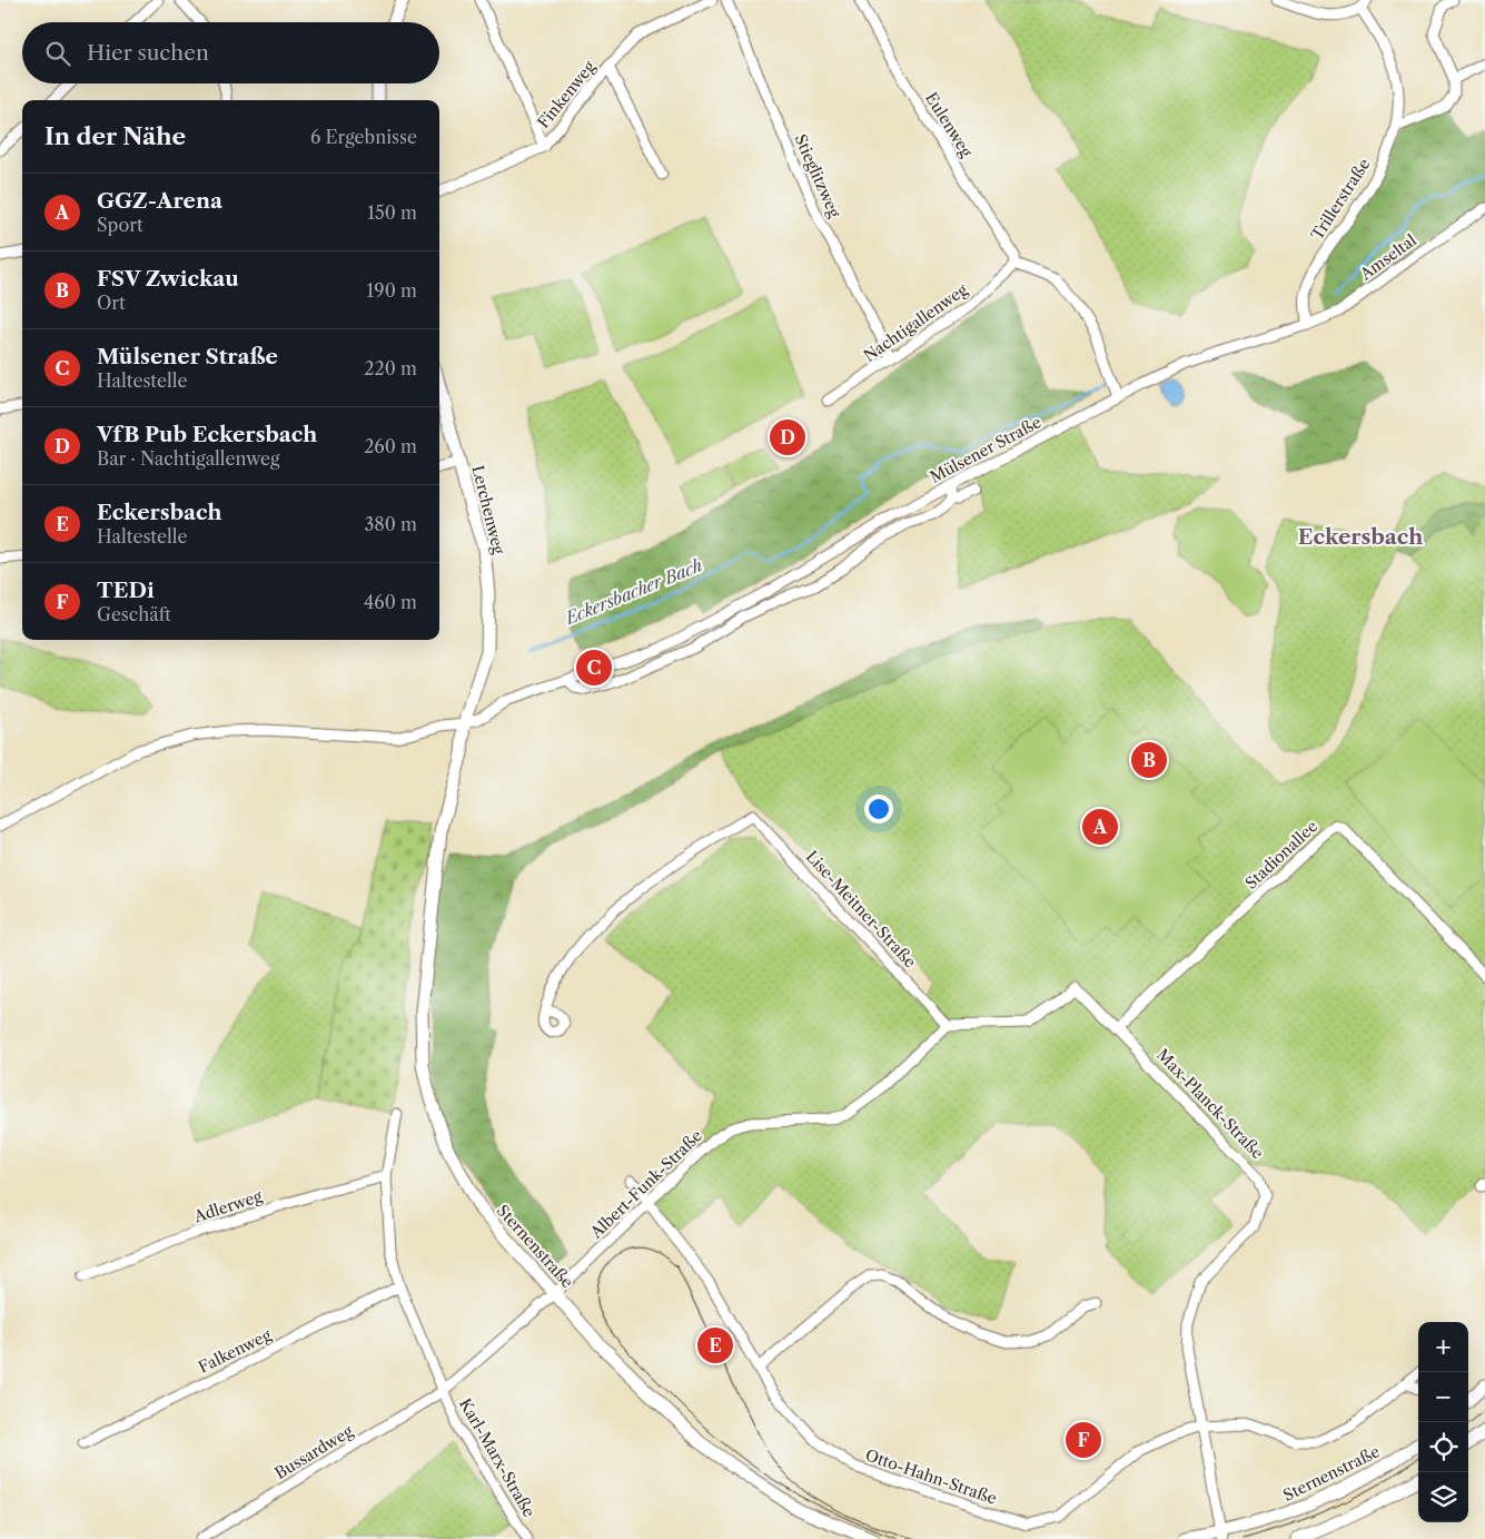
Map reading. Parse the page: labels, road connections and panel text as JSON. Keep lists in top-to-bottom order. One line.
{"streets":{"street":["Finkenweg","Eulenweg","Stieglitzweg","Trillerstraße","Amseltal","Nachtigallenweg","Mülsener Straße","Lerchenweg","Stadionallee","Lise-Meitner-Straße","Max-Planck-Straße","Albert-Funk-Straße","Adlerweg","Sternenstraße","Falkenweg","Bussardweg","Karl-Marx-Straße","Otto-Hahn-Straße"]},"crossings":[["Eulenweg","Nachtigallenweg"],["Stieglitzweg","Nachtigallenweg"],["Trillerstraße","Amseltal"],["Trillerstraße","Mülsener Straße"],["Amseltal","Mülsener Straße"],["Mülsener Straße","Lerchenweg"],["Lerchenweg","Sternenstraße"],["Stadionallee","Max-Planck-Straße"],["Lise-Meitner-Straße","Max-Planck-Straße"],["Lise-Meitner-Straße","Albert-Funk-Straße"],["Max-Planck-Straße","Albert-Funk-Straße"],["Max-Planck-Straße","Sternenstraße"],["Max-Planck-Straße","Otto-Hahn-Straße"],["Albert-Funk-Straße","Sternenstraße"],["Albert-Funk-Straße","Bussardweg"],["Albert-Funk-Straße","Karl-Marx-Straße"],["Albert-Funk-Straße","Otto-Hahn-Straße"],["Adlerweg","Karl-Marx-Straße"],["Falkenweg","Karl-Marx-Straße"],["Bussardweg","Karl-Marx-Straße"]],"districts":["Eckersbach"],"water":["Eckersbacher Bach"],"page":{"search":"Hier suchen","heading":["In der Nähe","6 Ergebnisse"],"list":[{"mark":"A","name":"GGZ-Arena","note":"Sport","value":"150 m"},{"mark":"B","name":"FSV Zwickau","note":"Ort","value":"190 m"},{"mark":"C","name":"Mülsener Straße","note":"Haltestelle","value":"220 m"},{"mark":"D","name":"VfB Pub Eckersbach","note":"Bar · Nachtigallenweg","value":"260 m"},{"mark":"E","name":"Eckersbach","note":"Haltestelle","value":"380 m"},{"mark":"F","name":"TEDi","note":"Geschäft","value":"460 m"}],"pins":["D","C","B","A","E","F"],"map_buttons":["+","−"]}}
